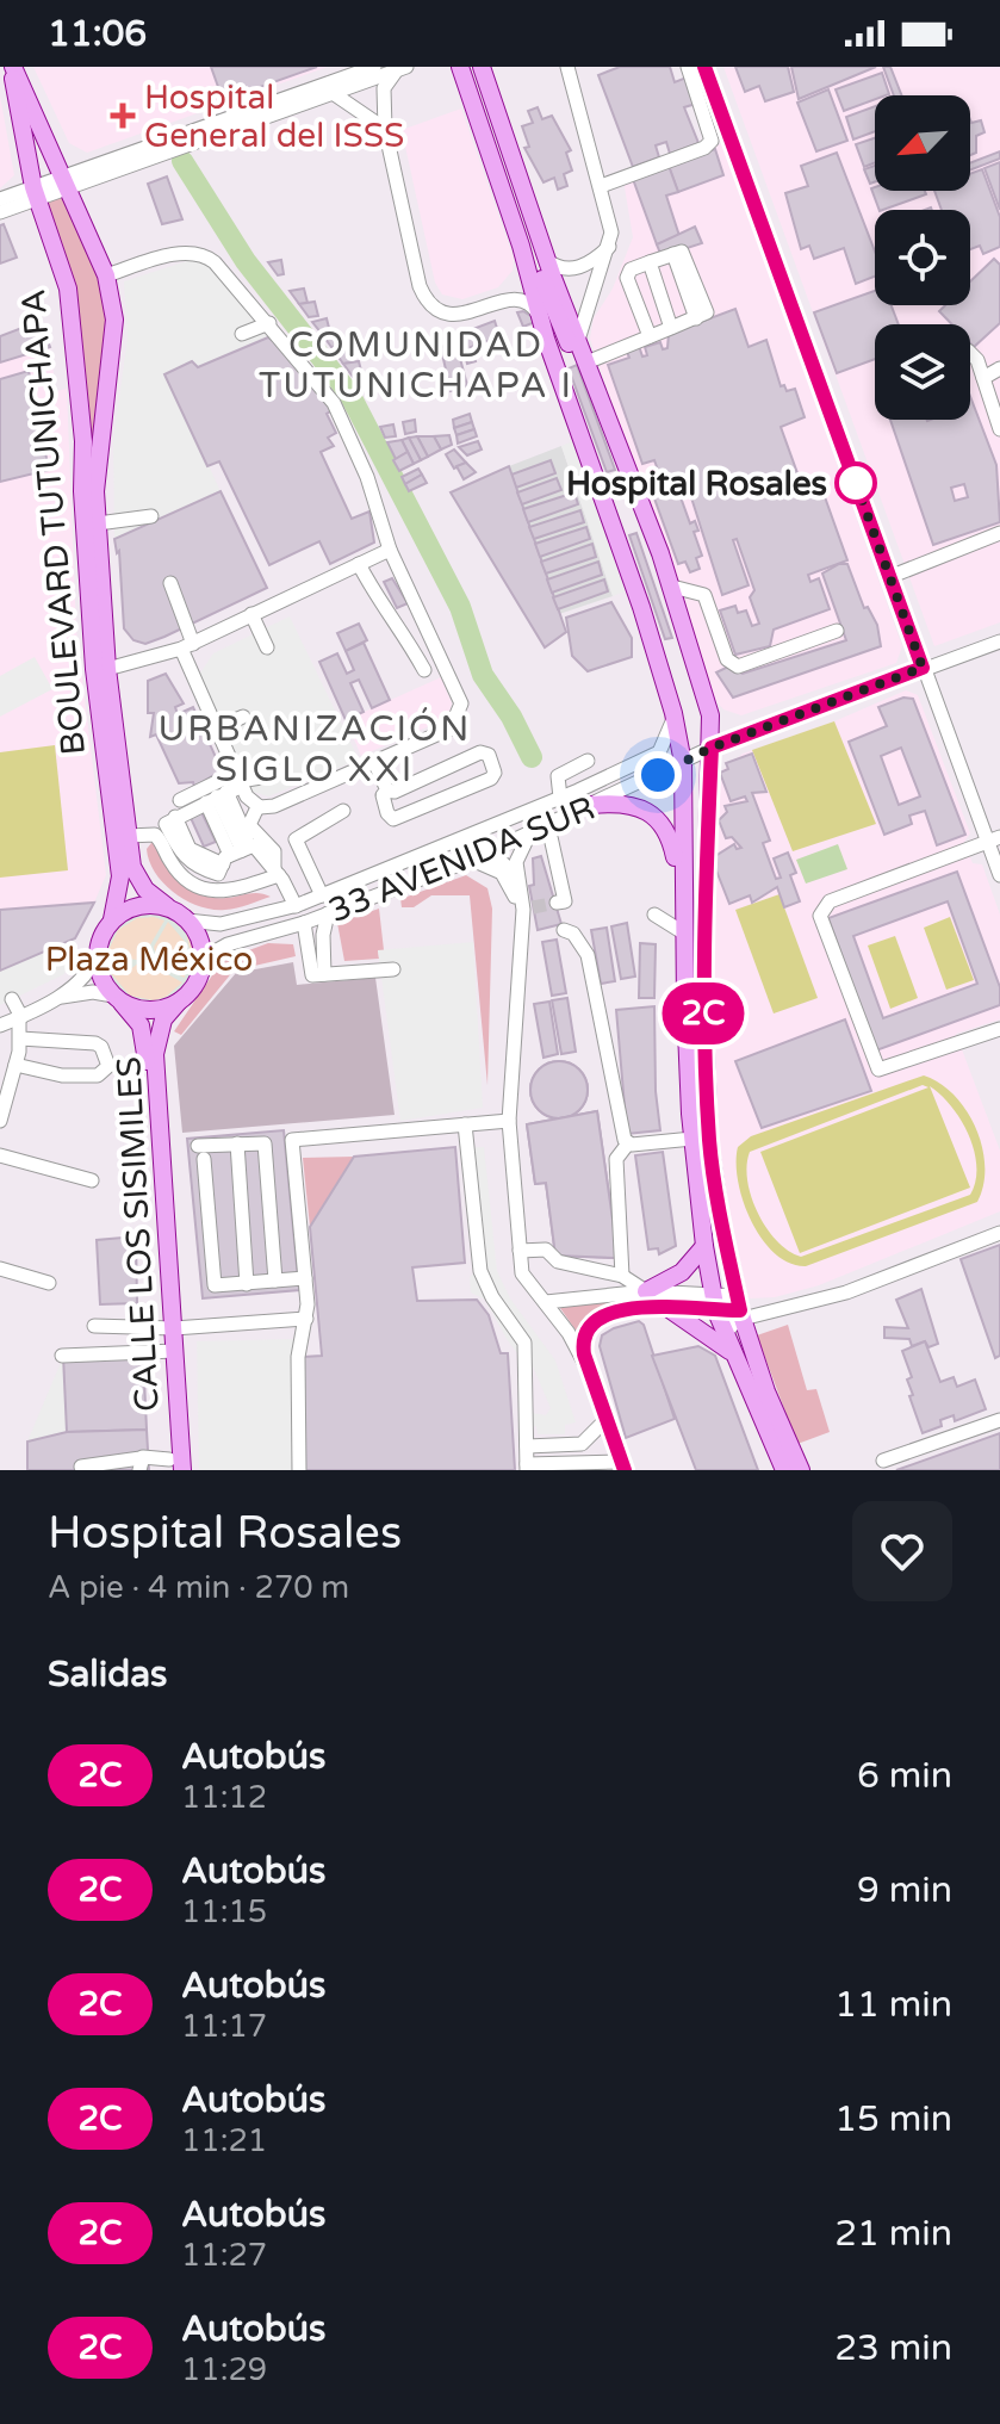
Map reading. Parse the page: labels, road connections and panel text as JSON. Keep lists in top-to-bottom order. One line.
{"streets":{"main road":["BOULEVARD TUTUNICHAPA","CALLE LOS SISIMILES"],"street":["33 AVENIDA SUR"]},"crossings":[["BOULEVARD TUTUNICHAPA","33 AVENIDA SUR"],["BOULEVARD TUTUNICHAPA","CALLE LOS SISIMILES"],["33 AVENIDA SUR","CALLE LOS SISIMILES"]],"districts":["COMUNIDAD TUTUNICHAPA I","URBANIZACIÓN SIGLO XXI"],"parks":["Plaza México"],"places":{"health":["Hospital General del ISSS"],"other":["Hospital Rosales"]},"lines":["bus line 2C"],"north":"bottom left","page":{"status":"11:06","on_map":"2C","heading":[["Hospital Rosales","A pie · 4 min · 270 m"],"Salidas"],"list":[{"mark":"2C","name":"Autobús","note":"11:12","value":"6 min"},{"mark":"2C","name":"Autobús","note":"11:15","value":"9 min"},{"mark":"2C","name":"Autobús","note":"11:17","value":"11 min"},{"mark":"2C","name":"Autobús","note":"11:21","value":"15 min"},{"mark":"2C","name":"Autobús","note":"11:27","value":"21 min"},{"mark":"2C","name":"Autobús","note":"11:29","value":"23 min"}]}}
